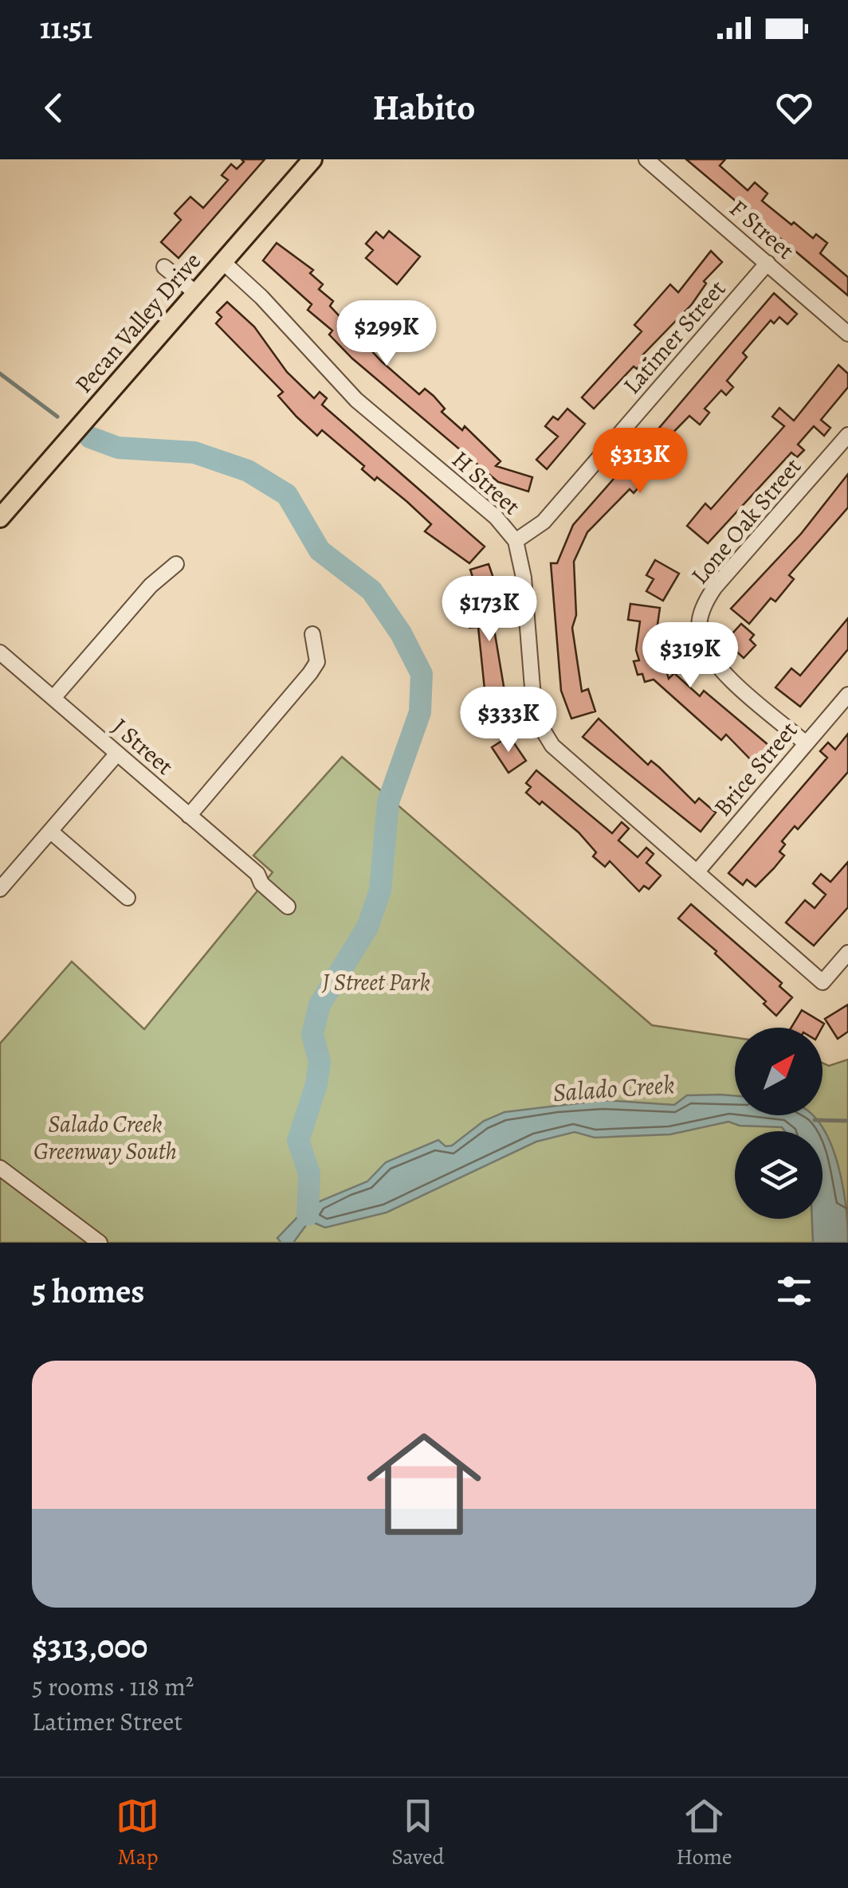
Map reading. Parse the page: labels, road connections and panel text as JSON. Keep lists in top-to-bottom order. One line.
{"streets":{"main road":["Pecan Valley Drive"],"street":["F Street","Latimer Street","H Street","Lone Oak Street","J Street","Brice Street"]},"crossings":[["F Street","Latimer Street"],["Pecan Valley Drive","H Street"],["Latimer Street","H Street"],["H Street","Brice Street"],["Lone Oak Street","Brice Street"]],"water":["Salado Creek"],"parks":["J Street Park","Salado Creek Greenway South"],"north":"top right","page":{"status":"11:51","header":"Habito","price":["$299K","$313K","$173K","$319K","$333K"],"heading":"5 homes","list":[{"name":"$313,000","note":"5 rooms · 118 m² · Latimer Street"}],"tabs":["Map","Saved","Home"]}}
